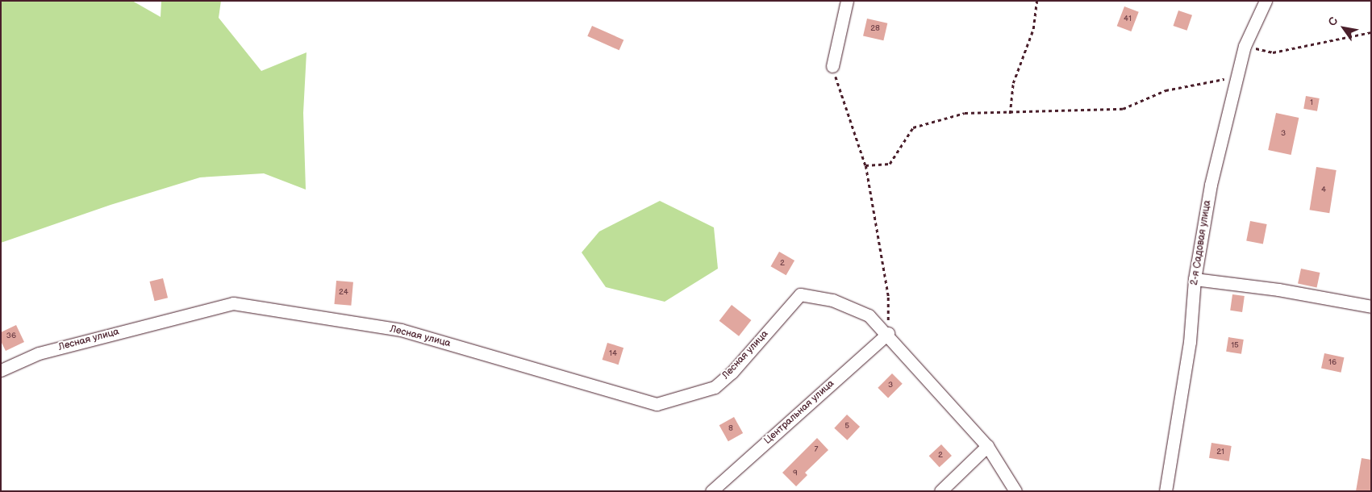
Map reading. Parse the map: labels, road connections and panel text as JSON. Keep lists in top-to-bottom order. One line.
{"streets":{"street":["2-я Садовая улица","Лесная улица","Центральная улица"]},"crossings":[["Лесная улица","Центральная улица"]],"house_numbers":["41","28","1","3","4","2","24","36","15","14","16","3","5","8","7","21","2","9"],"north":"top left"}
